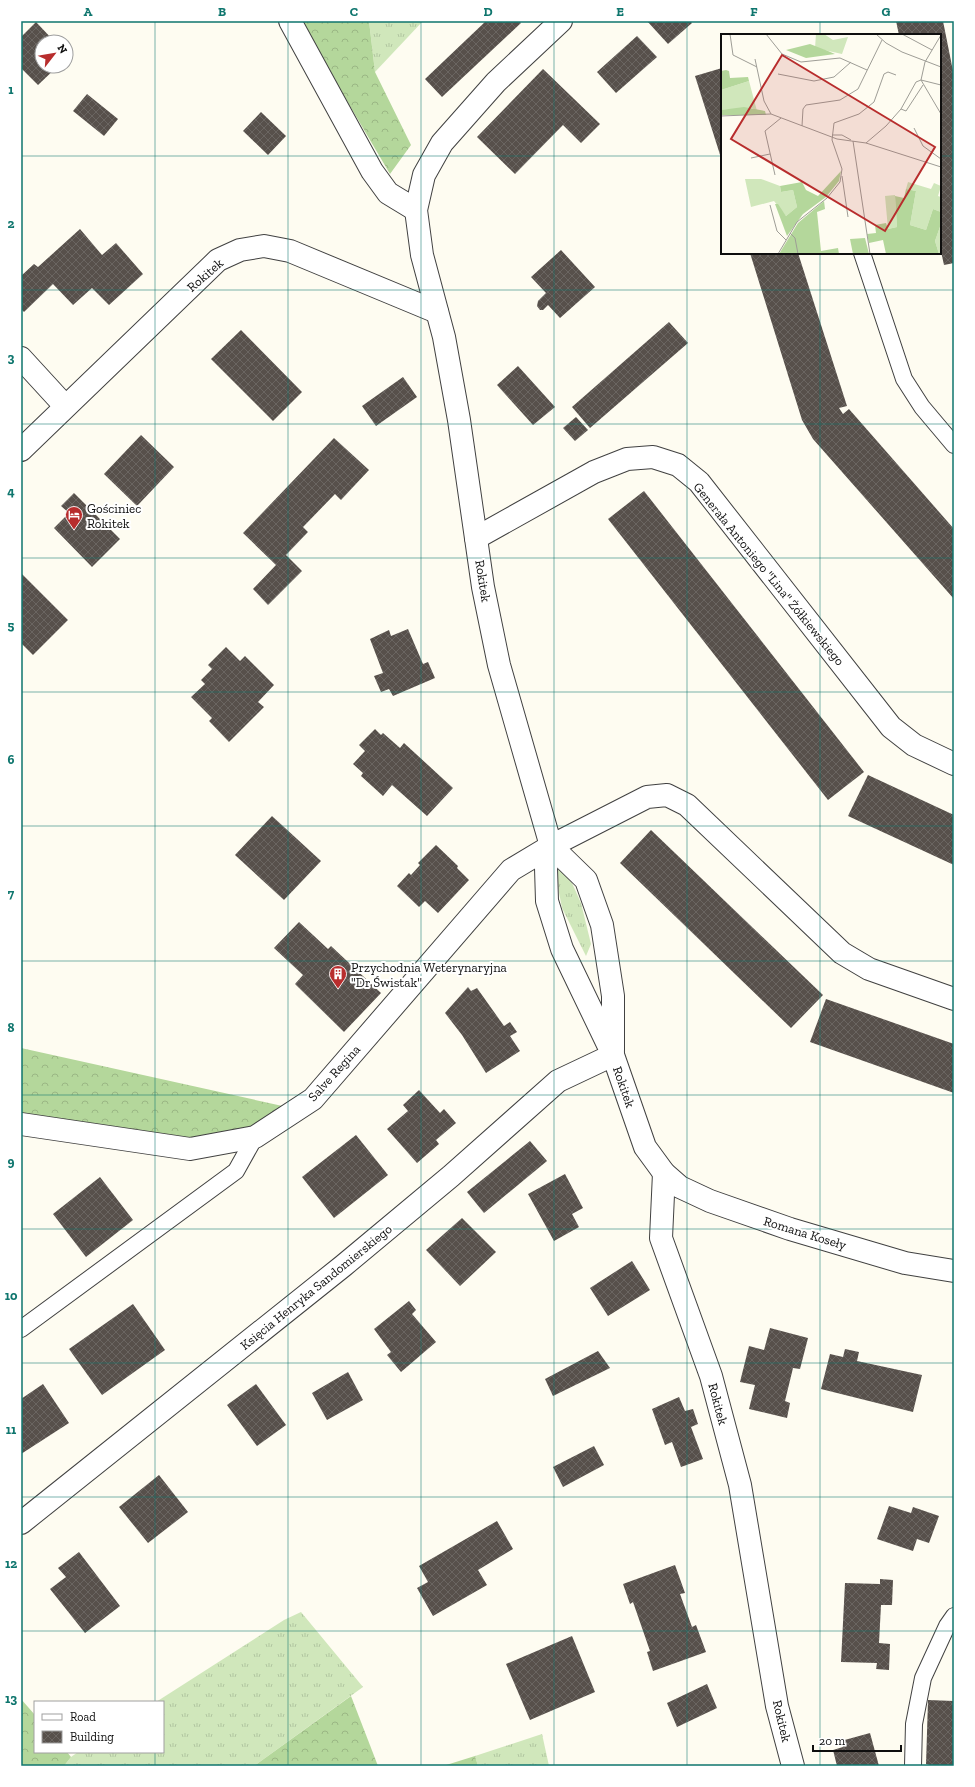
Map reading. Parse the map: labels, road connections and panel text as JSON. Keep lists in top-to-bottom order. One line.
{"streets":{"street":["Rokitek","Generała Antoniego \"Lina\" Żółkiewskiego","Salve Regina","Romana Koseły","Księcia Henryka Sandomierskiego"]},"crossings":[["Rokitek","Generała Antoniego \"Lina\" Żółkiewskiego"],["Rokitek","Salve Regina"],["Rokitek","Romana Koseły"],["Rokitek","Księcia Henryka Sandomierskiego"]],"places":{"hotel":["Gościniec Rokitek"],"building":["Przychodnia Weterynaryjna \"Dr Świstak\""]},"legend":["Road","Building"],"scale_bar":"20 m","north":"top right","grid":{"columns":["A","B","C","D","E","F","G"],"rows":["1","2","3","4","5","6","7","8","9","10","11","12","13"]}}
